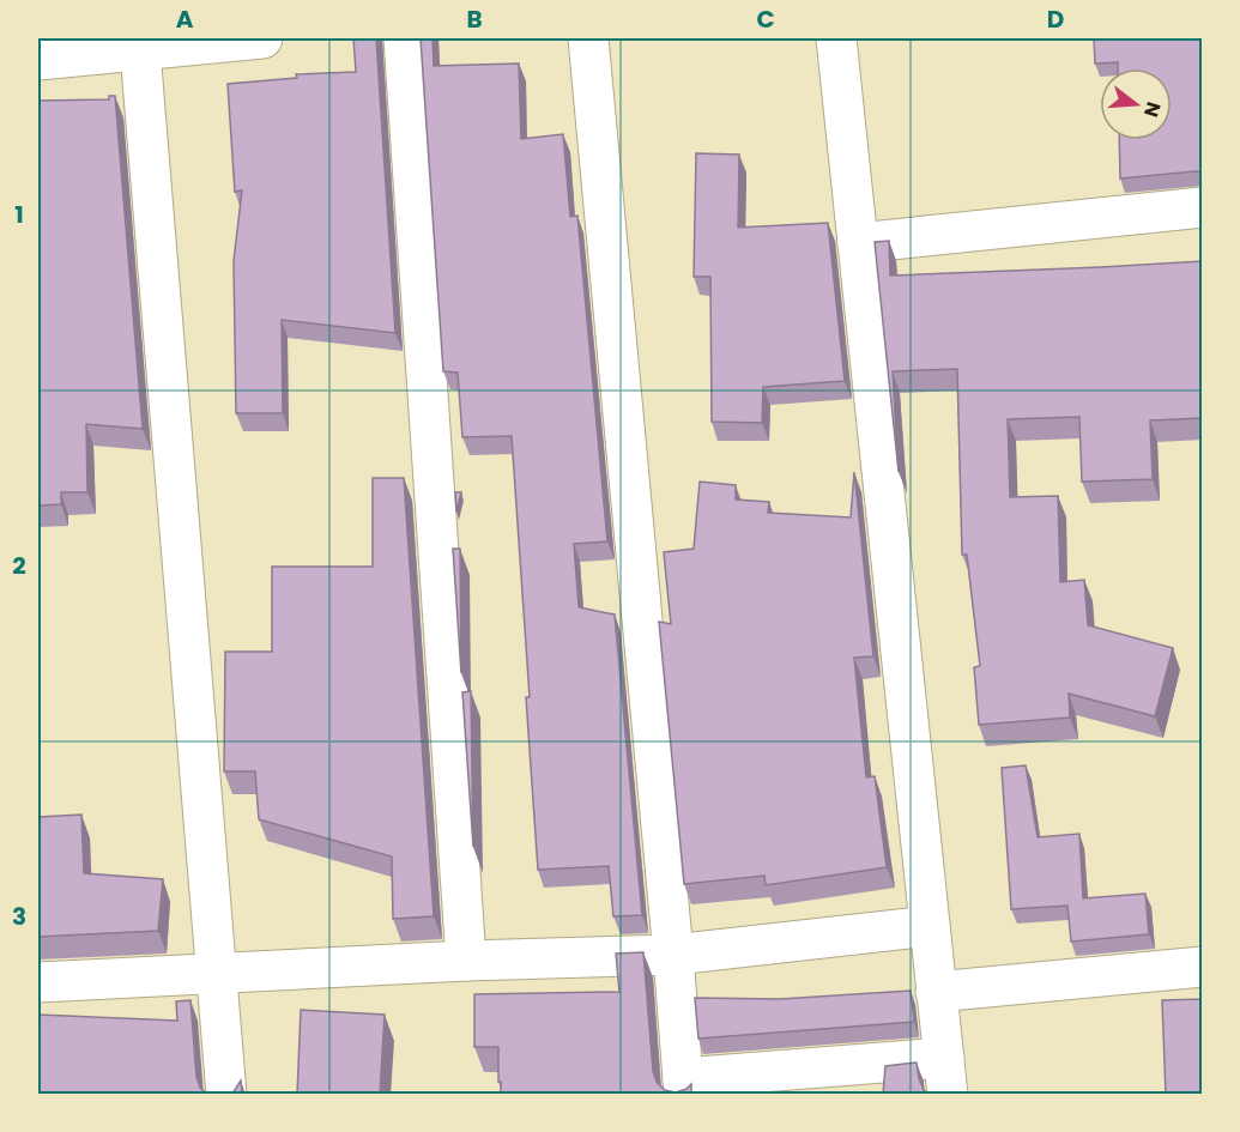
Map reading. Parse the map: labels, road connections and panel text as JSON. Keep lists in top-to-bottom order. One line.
{"north":"right","grid":{"columns":["A","B","C","D"],"rows":["1","2","3"]}}
